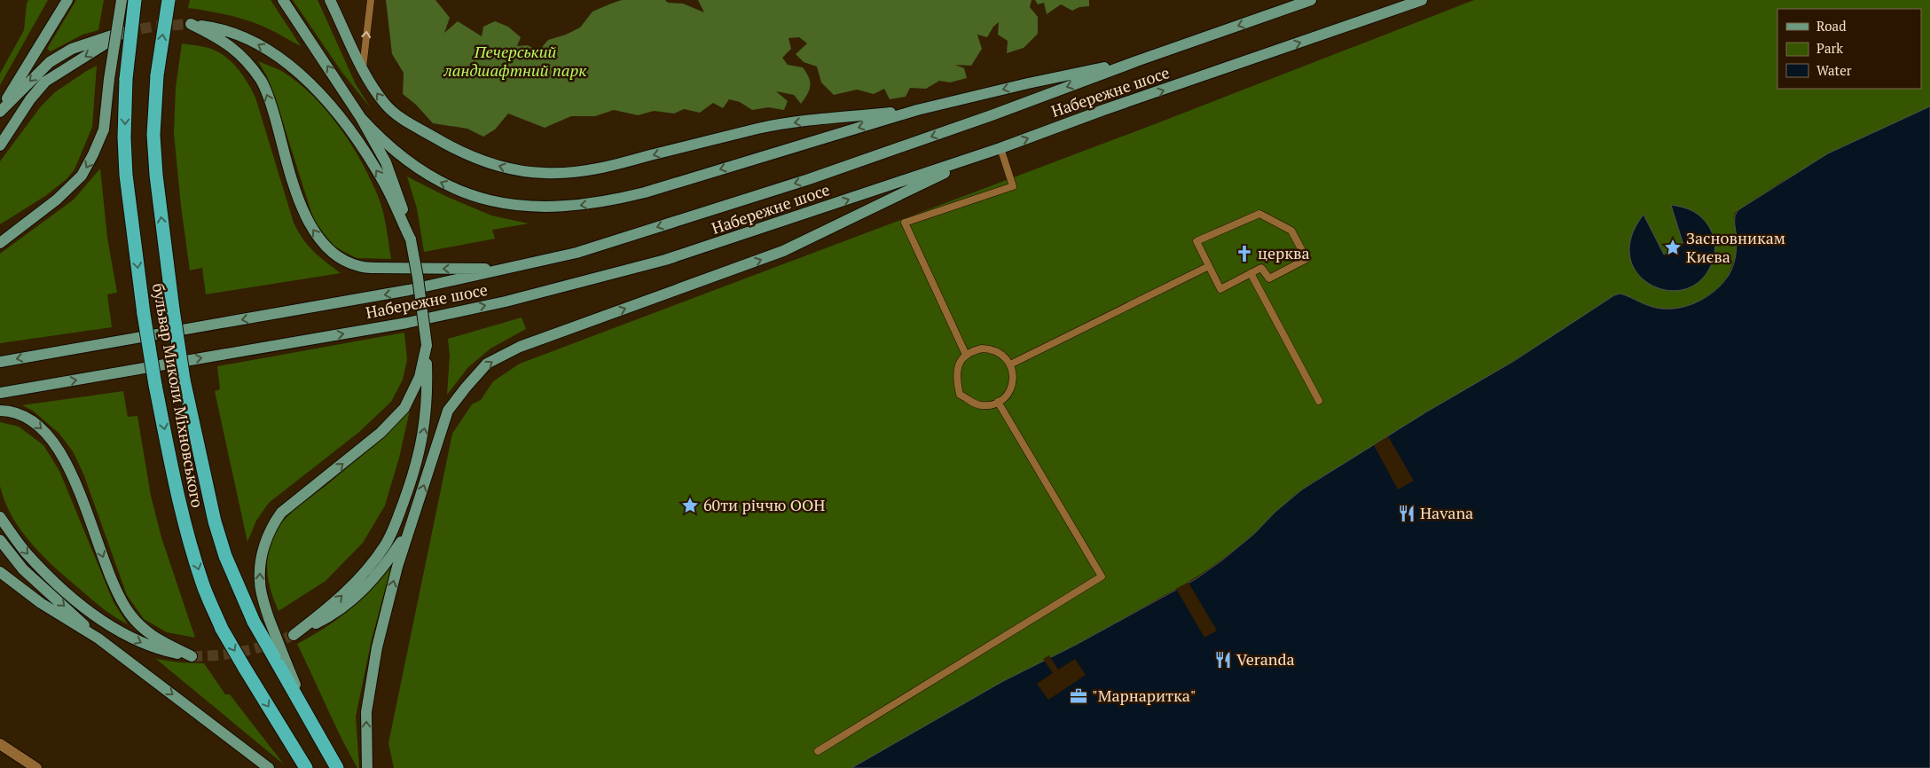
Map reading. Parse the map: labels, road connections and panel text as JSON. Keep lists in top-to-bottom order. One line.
{"streets":{"highway":["бульвар Миколи Міхновського"],"main road":["Набережне шосе"]},"parks":["Печерський ландшафтний парк"],"places":{"place":["Засновникам Києва","60ти річчю ООН"],"church":["церква"],"restaurant":["Havana","Veranda"],"office":["\"Марнаритка\""]},"legend":["Road","Park","Water"]}
